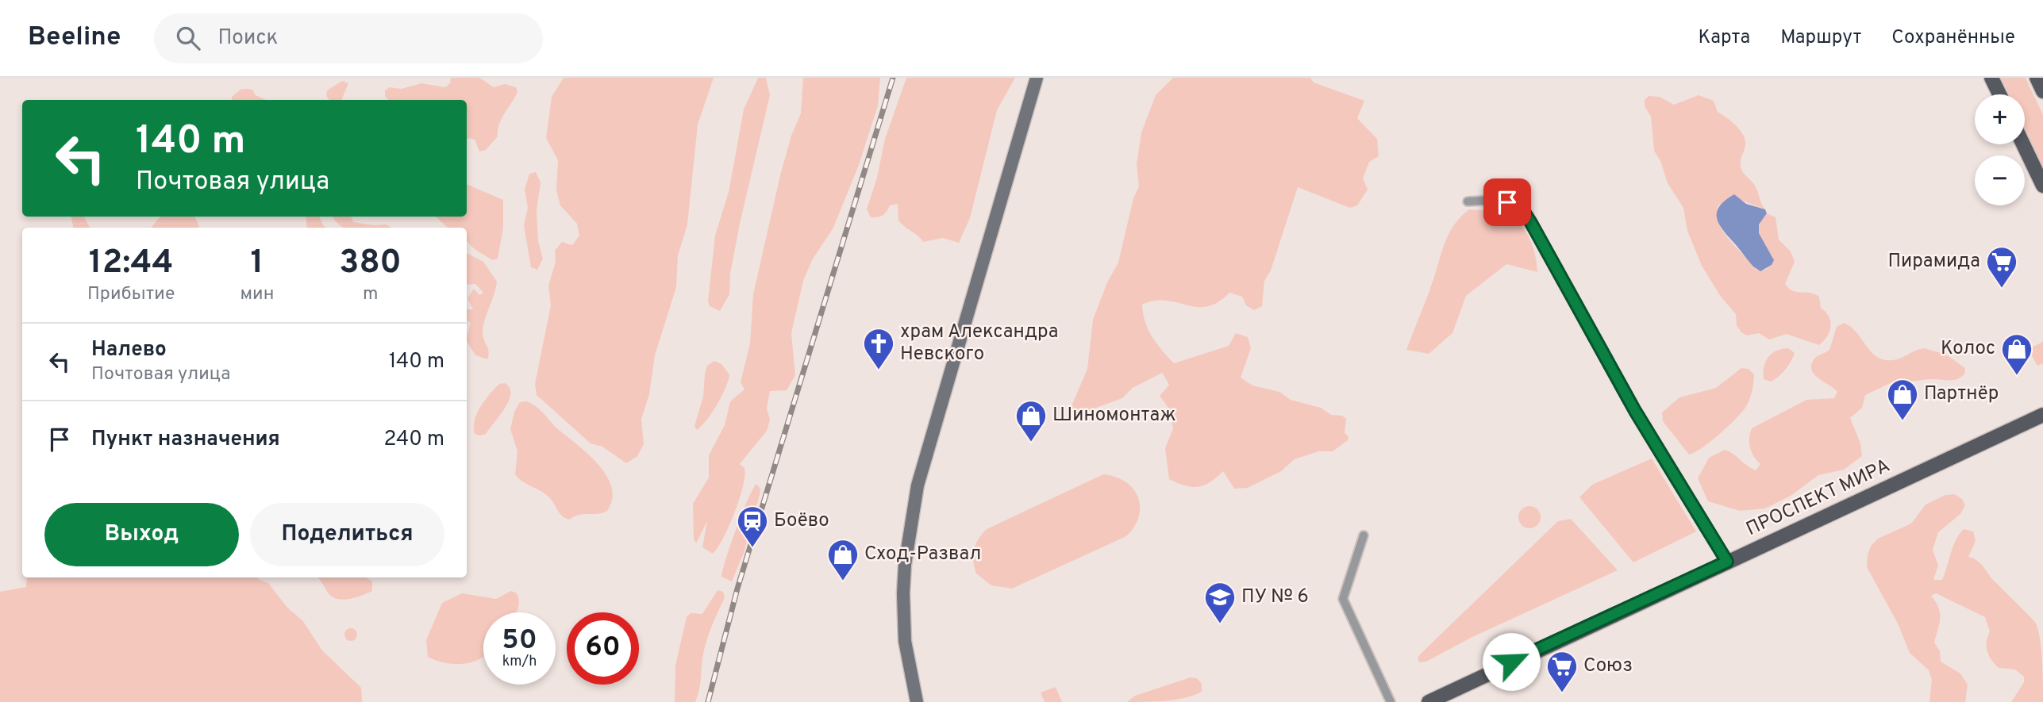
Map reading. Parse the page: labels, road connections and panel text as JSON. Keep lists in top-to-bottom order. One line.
{"streets":{"main road":["ПРОСПЕКТ МИРА"]},"places":{"supermarket":["Пирамида","Союз"],"church":["храм Александра Невского"],"shop":["Колос","Партнёр","Шиномонтаж","Сход-Развал"],"station":["Боёво"],"school or university":["ПУ № 6"]},"page":{"header":"Beeline","search":"Поиск","nav":["Карта","Маршрут","Сохранённые"],"map_buttons":["+","−"],"turn":["140 m","Почтовая улица"],"eta":["12:44","Прибытие","1","мин","380","m"],"list":[{"name":"Налево","note":"Почтовая улица","value":"140 m"},{"name":"Пункт назначения","value":"240 m"}],"buttons":["Выход","Поделиться"],"speed":"50 km/h","limit":"60"}}
